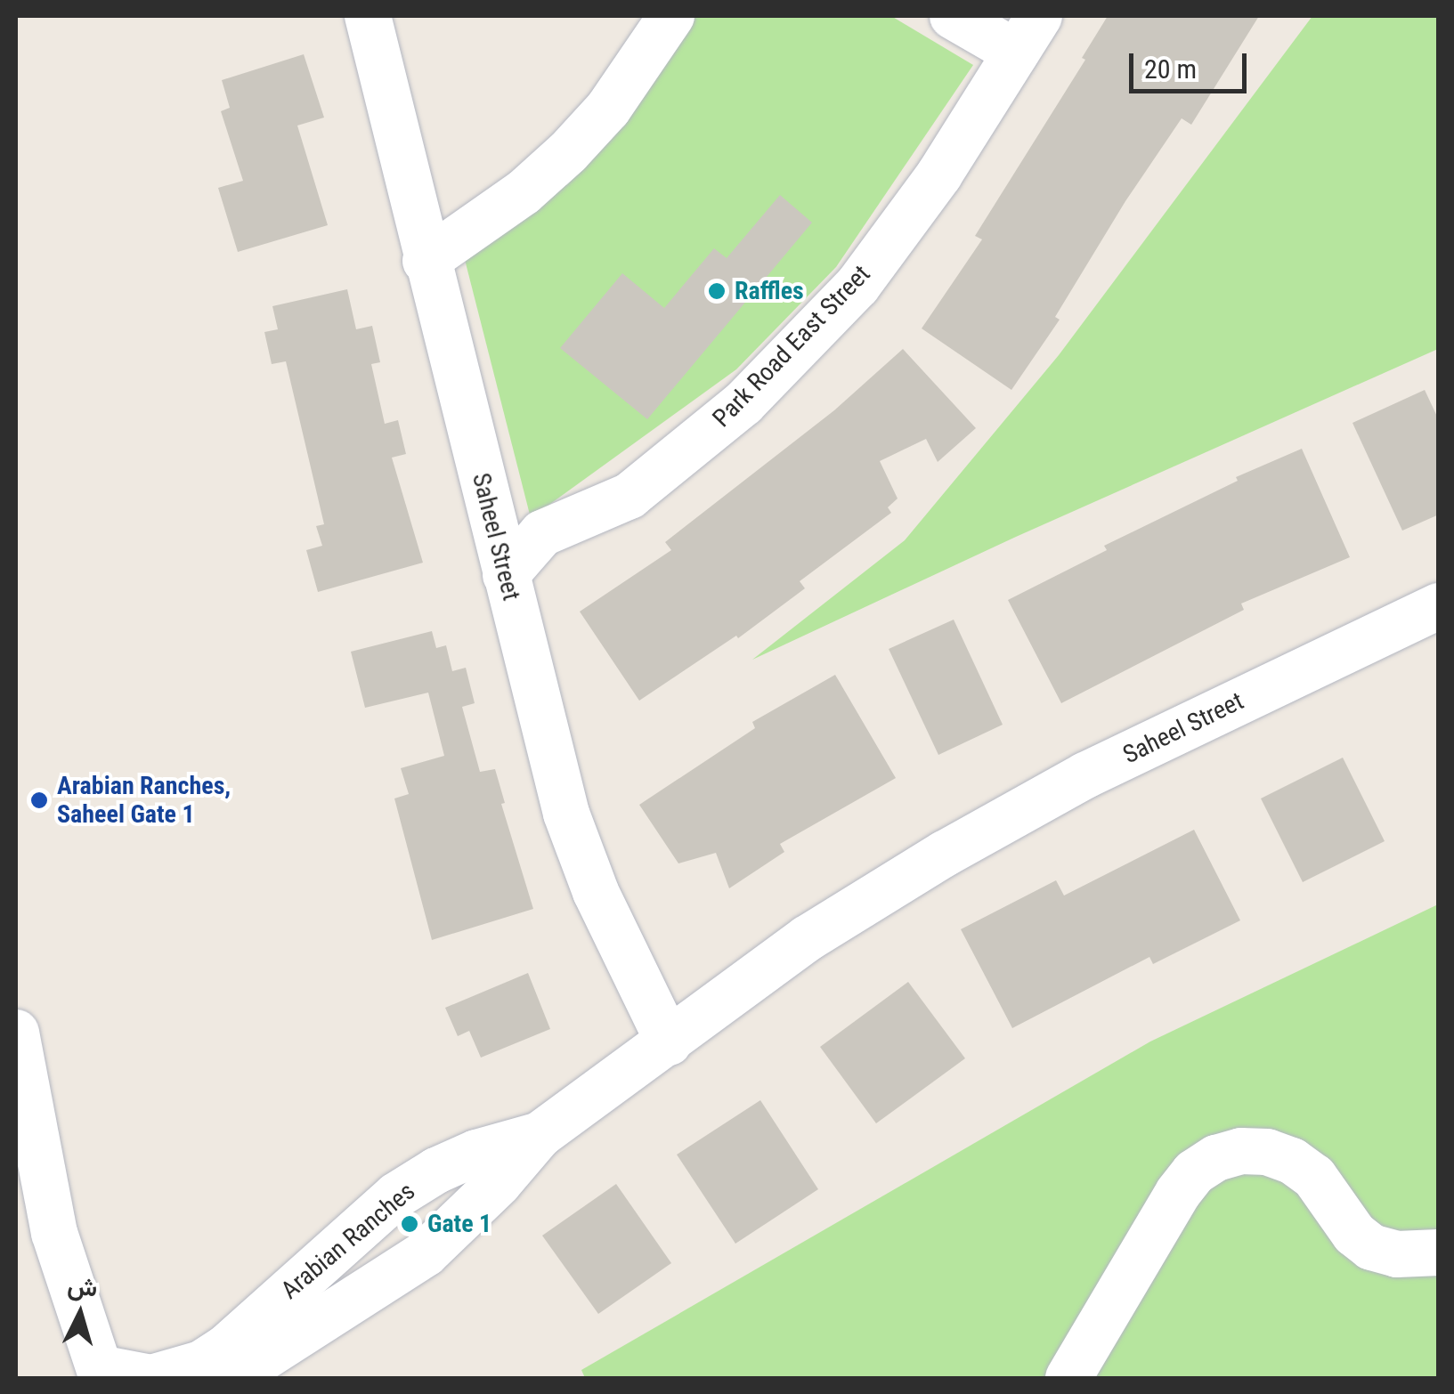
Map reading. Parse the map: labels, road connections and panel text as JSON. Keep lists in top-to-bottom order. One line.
{"streets":{"street":["Park Road East Street","Saheel Street","Arabian Ranches"]},"crossings":[["Park Road East Street","Saheel Street"],["Saheel Street","Arabian Ranches"]],"places":["Raffles","Arabian Ranches, Saheel Gate 1","Gate 1"],"scale_bar":"20 m","north":"top"}
